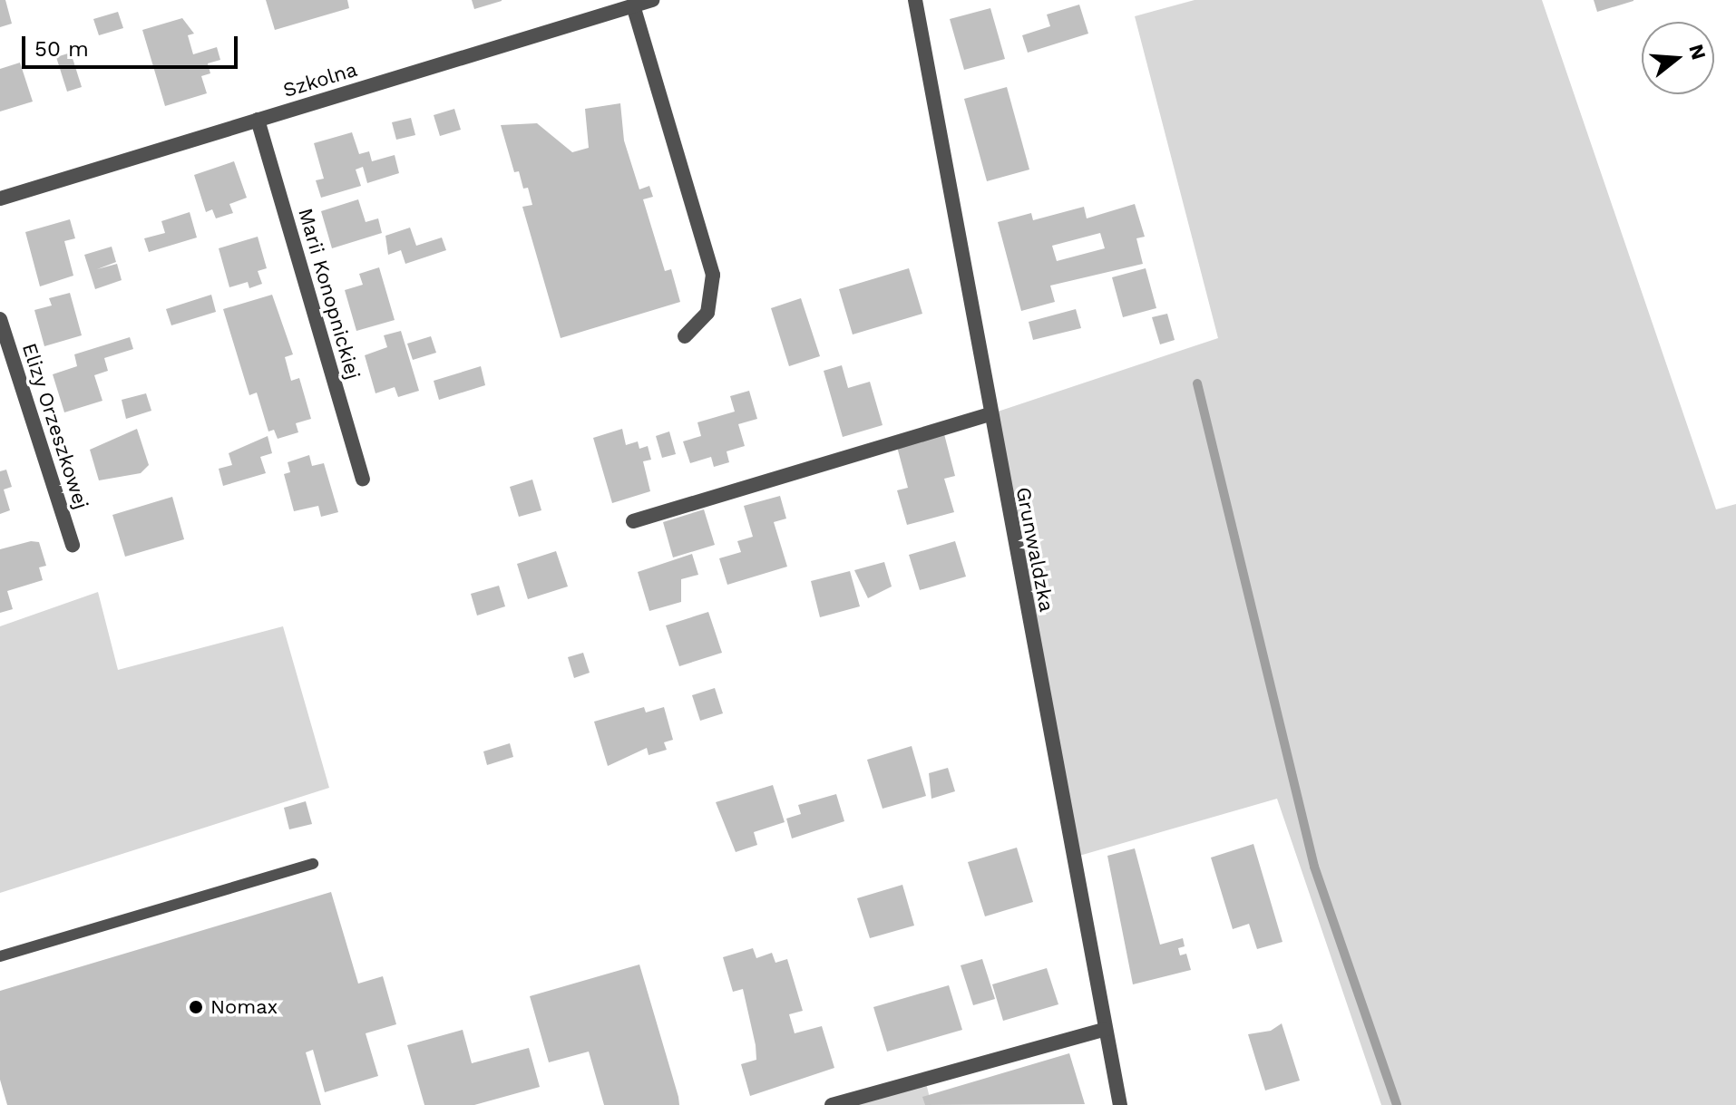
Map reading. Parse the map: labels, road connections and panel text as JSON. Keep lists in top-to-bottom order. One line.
{"streets":{"street":["Szkolna","Marii Konopnickiej","Elizy Orzeszkowej","Grunwaldzka"]},"crossings":[["Szkolna","Marii Konopnickiej"]],"places":["Nomax"],"scale_bar":"50 m","north":"right"}
